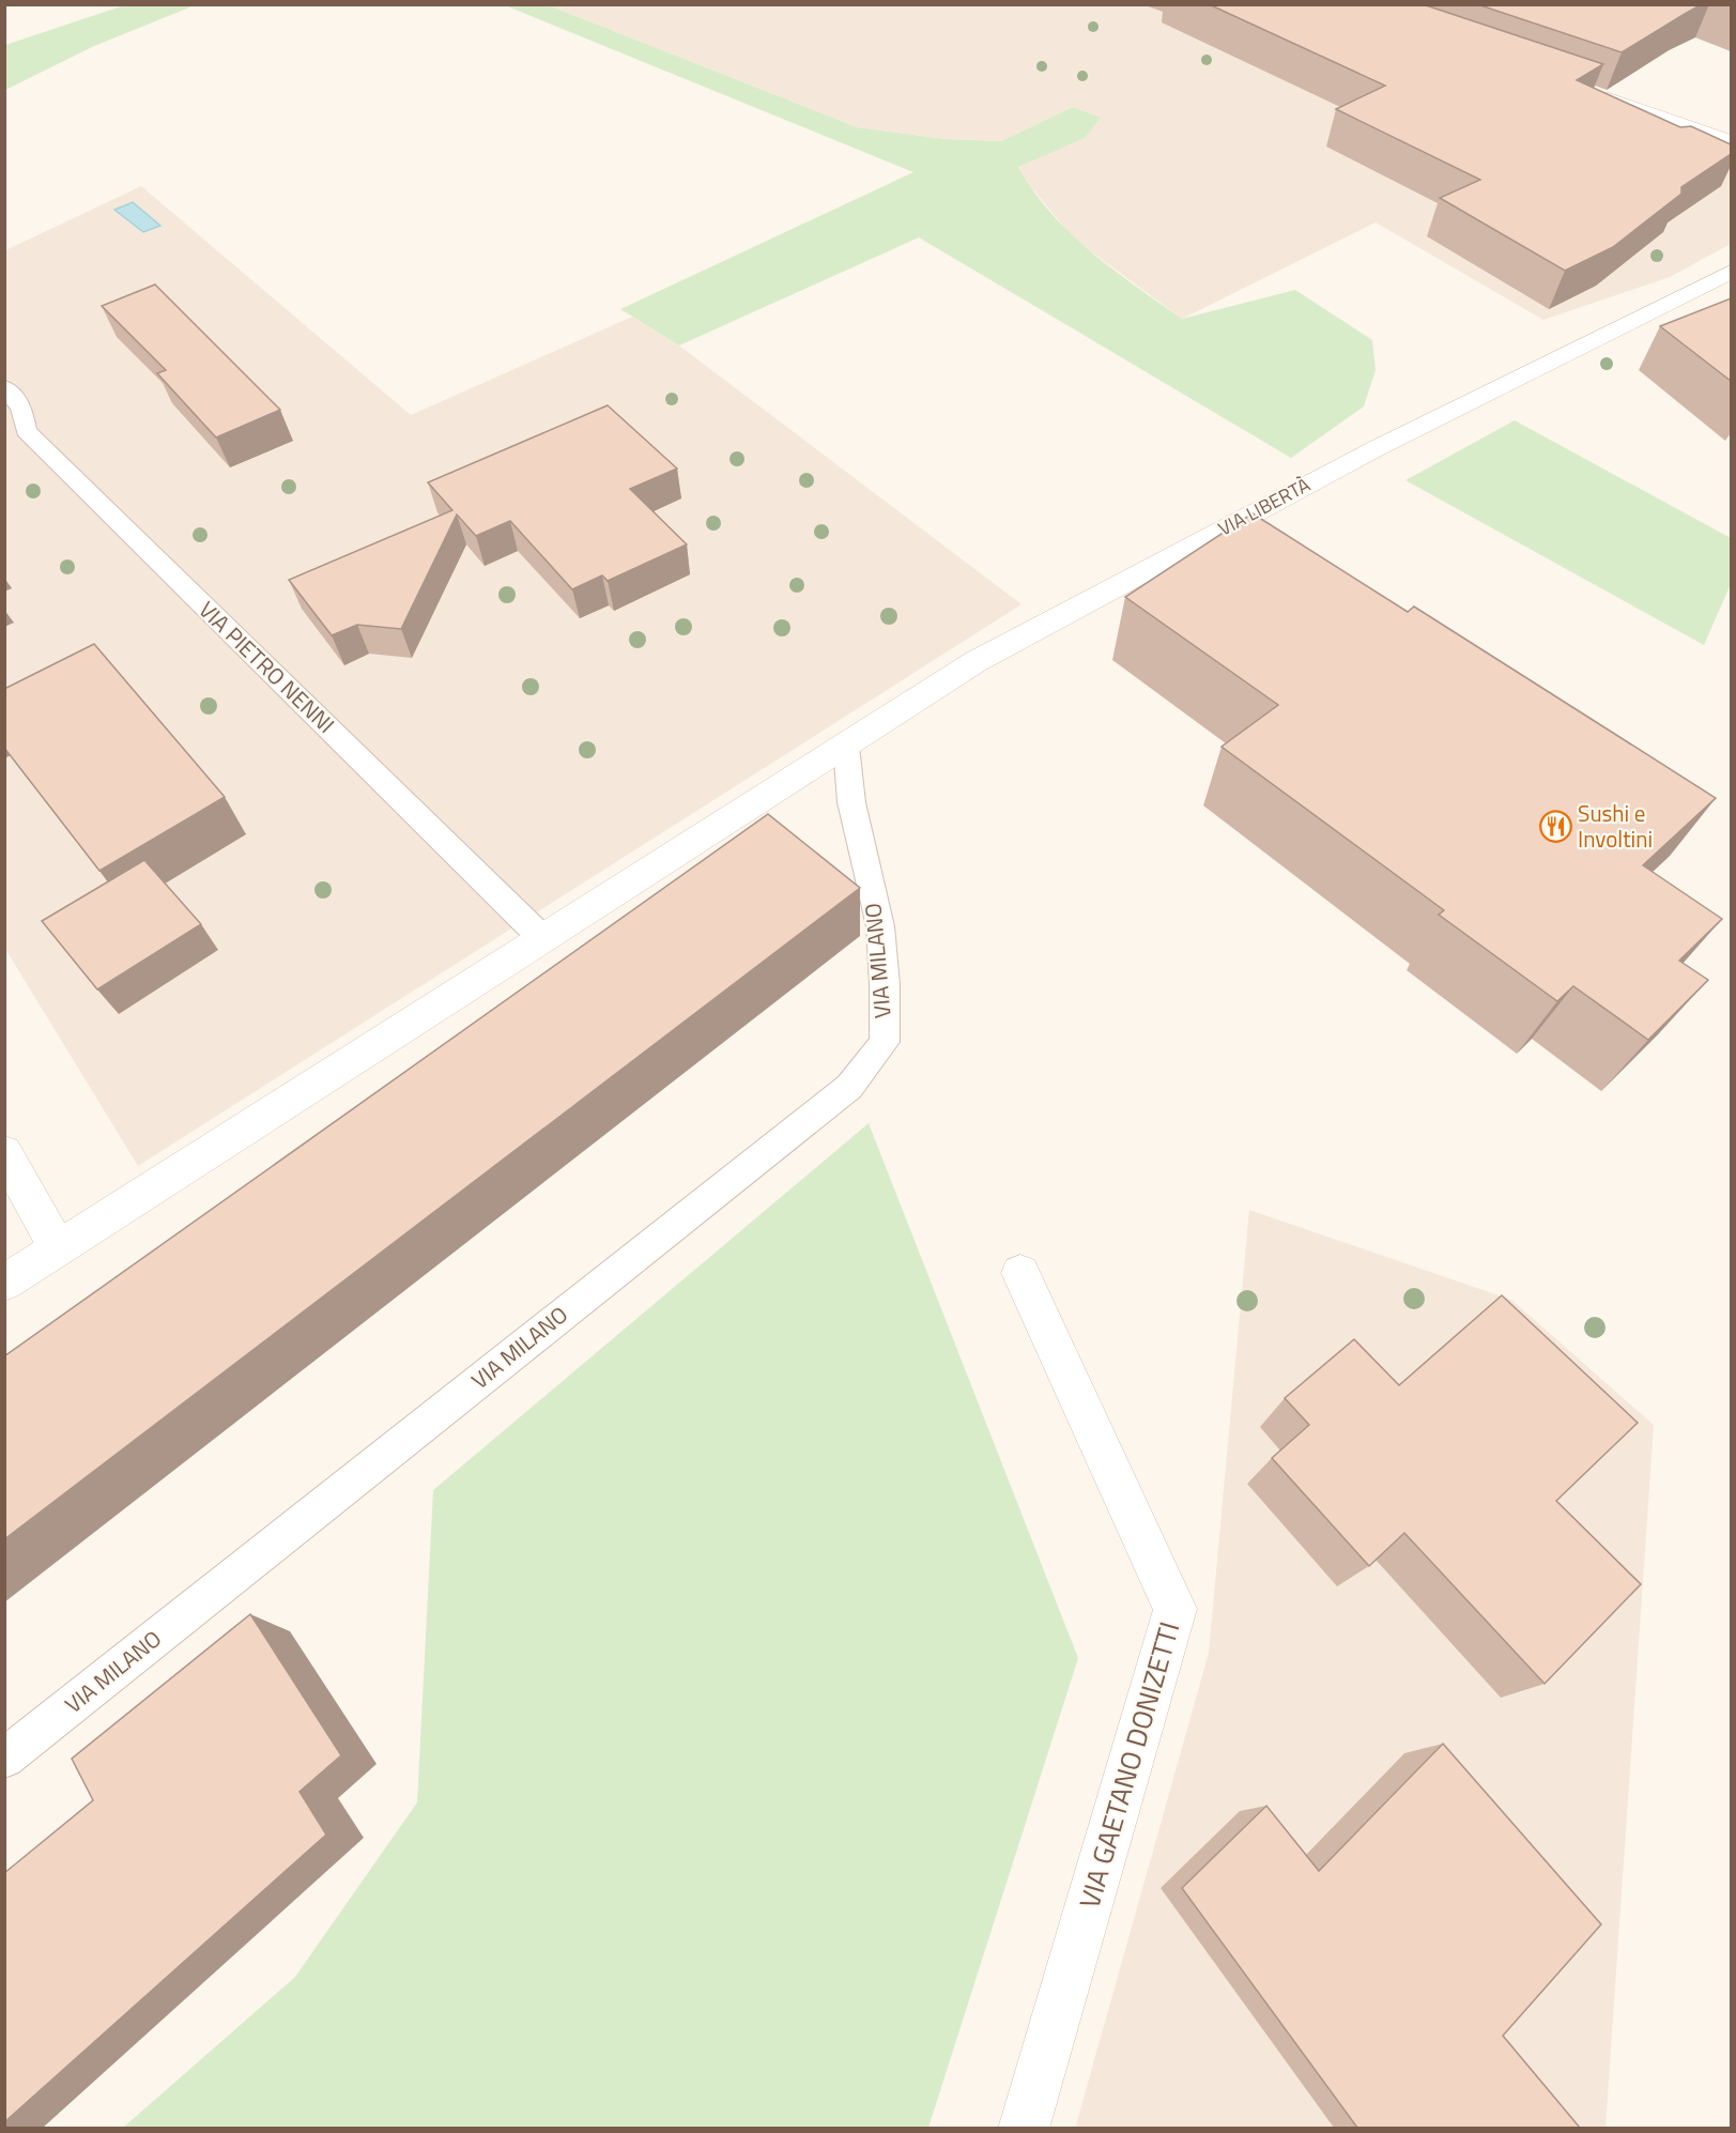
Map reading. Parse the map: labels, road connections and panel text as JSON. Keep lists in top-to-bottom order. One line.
{"streets":{"street":["VIA LIBERTÀ","VIA GAETANO DONIZETTI"],"lane":["VIA PIETRO NENNI","VIA MILANO"]},"crossings":[["VIA LIBERTÀ","VIA MILANO"]],"places":{"restaurant":["Sushi e Involtini"]}}
